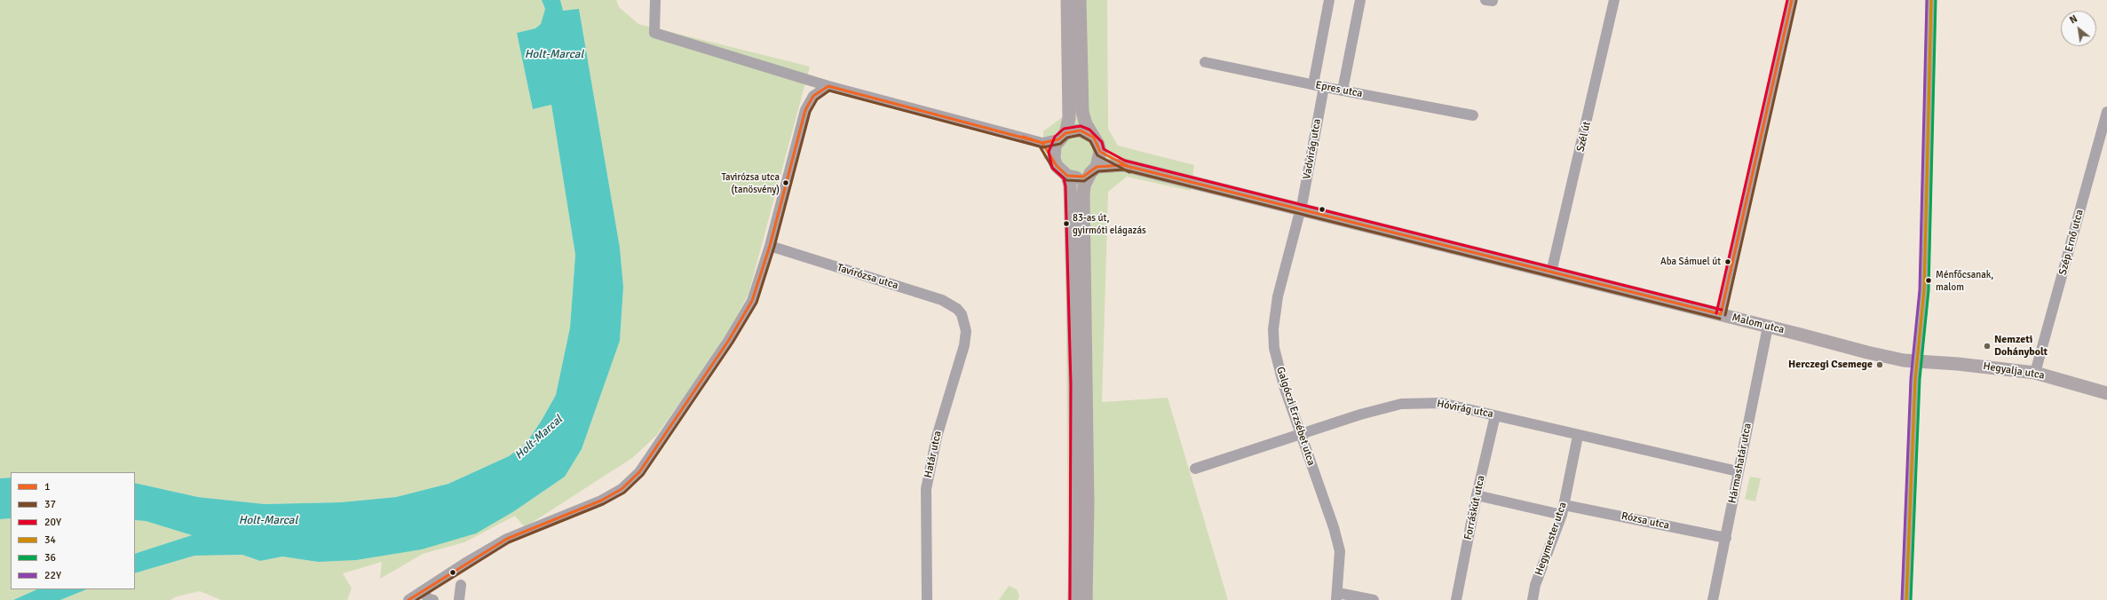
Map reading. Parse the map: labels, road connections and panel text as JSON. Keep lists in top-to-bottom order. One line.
{"streets":{"main road":["Malom utca","Hegyalja utca"],"street":["Epres utca","Szél út","Vadvirág utca","Szép Ernő utca","Tavirózsa utca","Hóvirág utca","Galgóczi Erzsébet utca","Határ utca","Hármashatár utca","Forráskút utca","Rózsa utca","Hegymester utca"]},"crossings":[["Epres utca","Vadvirág utca"],["Szél út","Malom utca"],["Vadvirág utca","Malom utca"],["Vadvirág utca","Galgóczi Erzsébet utca"],["Szép Ernő utca","Hegyalja utca"],["Tavirózsa utca","Határ utca"],["Malom utca","Hegyalja utca"],["Malom utca","Galgóczi Erzsébet utca"],["Malom utca","Hármashatár utca"],["Hóvirág utca","Galgóczi Erzsébet utca"],["Hóvirág utca","Hármashatár utca"],["Hóvirág utca","Forráskút utca"],["Hóvirág utca","Hegymester utca"],["Hármashatár utca","Rózsa utca"],["Forráskút utca","Rózsa utca"],["Rózsa utca","Hegymester utca"]],"water":["Holt-Marcal"],"places":["Tavirózsa utca (tanösvény)","83-as út, gyirmóti elágazás","Aba Sámuel út","Ménfőcsanak, malom","Nemzeti Dohánybolt","Herczegi Csemege"],"lines":["transit line 1","transit line 20Y","transit line 34","transit line 36","transit line 22Y","transit line 37"],"legend":["1","37","20Y","34","36","22Y"],"north":"top left"}
